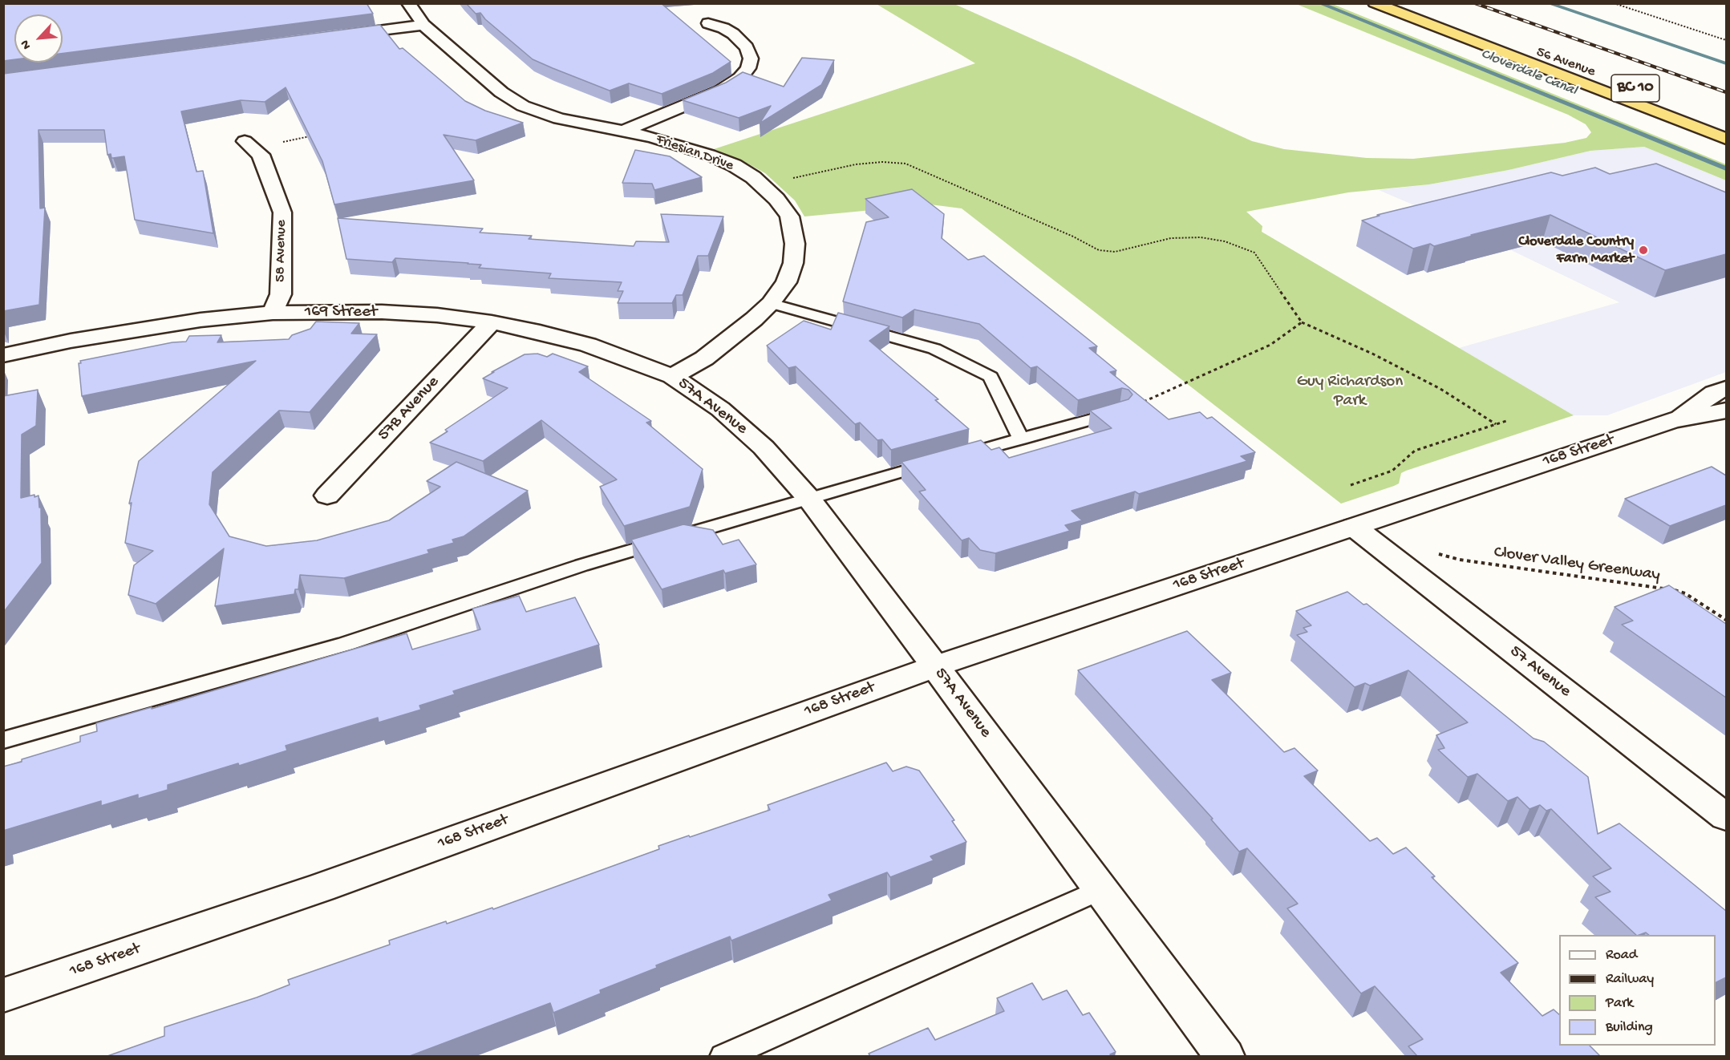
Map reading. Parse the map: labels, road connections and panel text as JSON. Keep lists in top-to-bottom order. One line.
{"streets":{"highway":["56 Avenue","BC 10"],"street":["Friesian Drive","58 Avenue","169 Street","57A Avenue","57B Avenue","168 Street","57 Avenue"],"path":["Clover Valley Greenway"]},"crossings":[["Friesian Drive","169 Street"],["Friesian Drive","57A Avenue"],["58 Avenue","169 Street"],["169 Street","57A Avenue"],["169 Street","57B Avenue"],["57A Avenue","168 Street"],["168 Street","57 Avenue"]],"water":["Cloverdale Canal"],"parks":["Guy Richardson Park"],"places":["Cloverdale Country Farm Market"],"legend":["Road","Railway","Park","Building"],"north":"bottom left"}
